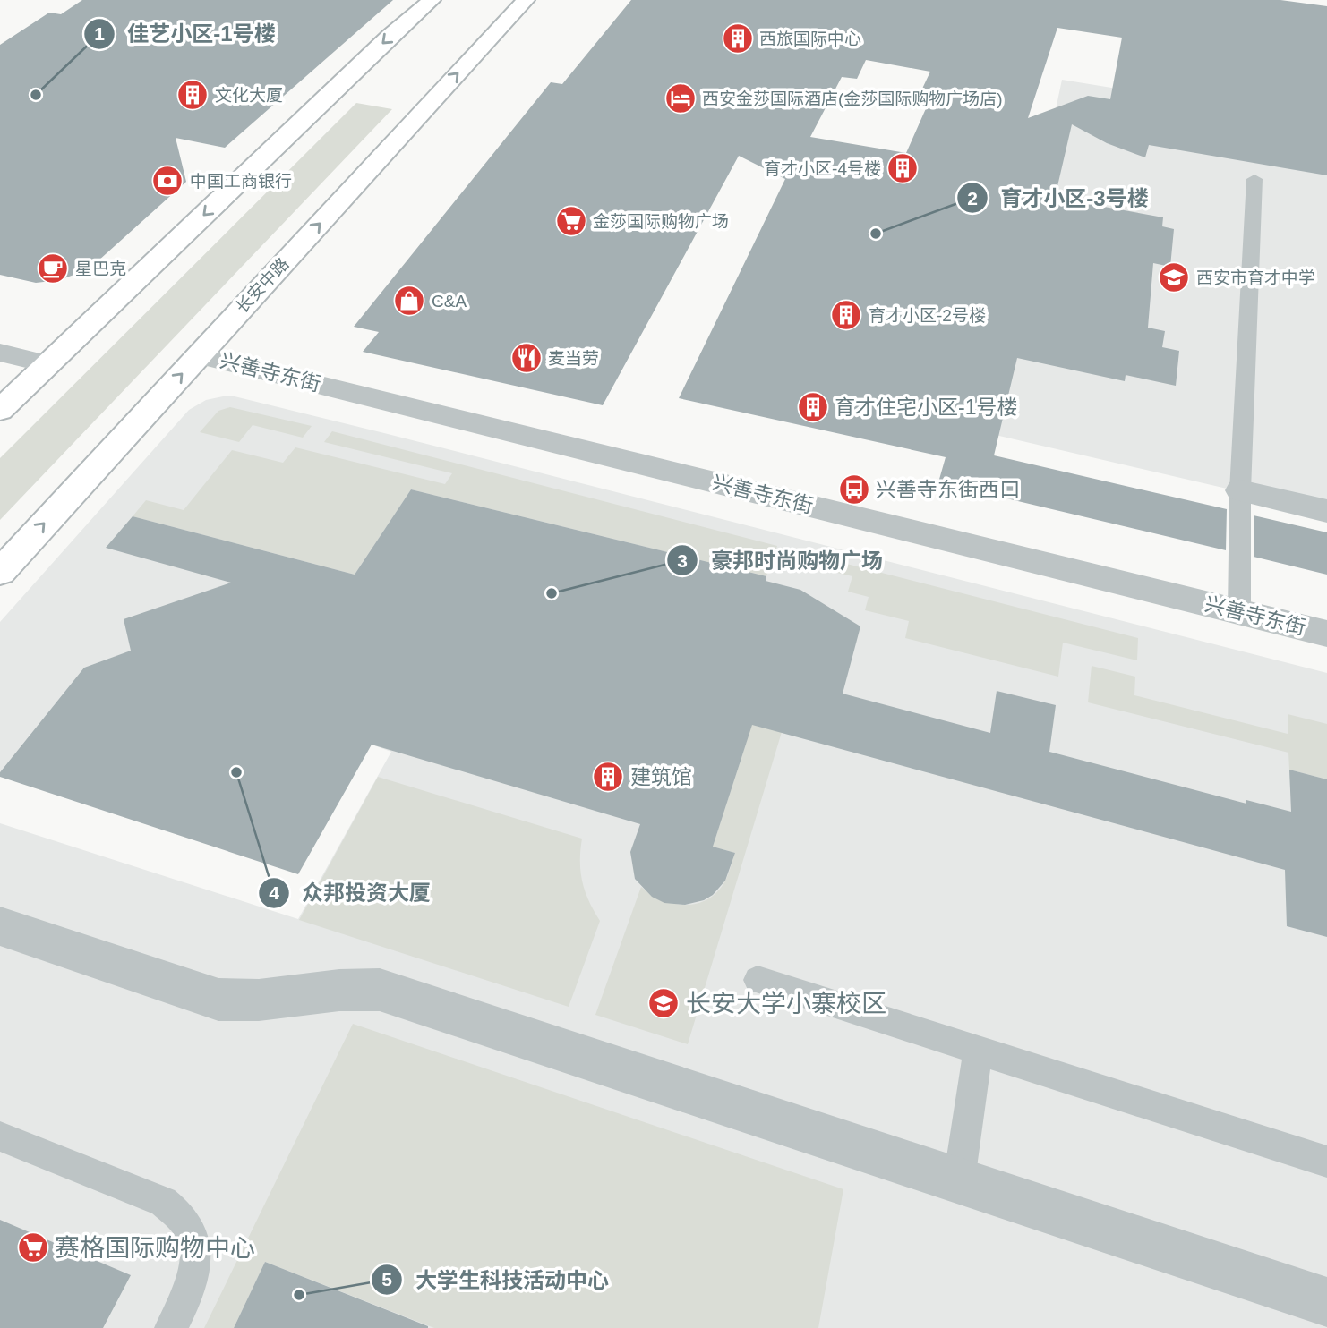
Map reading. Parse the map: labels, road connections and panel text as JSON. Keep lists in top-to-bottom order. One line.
{"streets":{"main road":["长安中路"],"street":["兴善寺东街"]},"crossings":[["长安中路","兴善寺东街"]],"places":{"building":["西旅国际中心","文化大厦","育才小区-4号楼","育才小区-2号楼","育才住宅小区-1号楼","建筑馆"],"other":["佳艺小区-1号楼","育才小区-3号楼","豪邦时尚购物广场","众邦投资大厦","大学生科技活动中心"],"hotel":["西安金莎国际酒店(金莎国际购物广场店)"],"bank":["中国工商银行"],"supermarket":["金莎国际购物广场","赛格国际购物中心"],"cafe":["星巴克"],"school or university":["西安市育才中学","长安大学小寨校区"],"shop":["C&A"],"restaurant":["麦当劳"],"bus stop":["兴善寺东街西口"]}}
